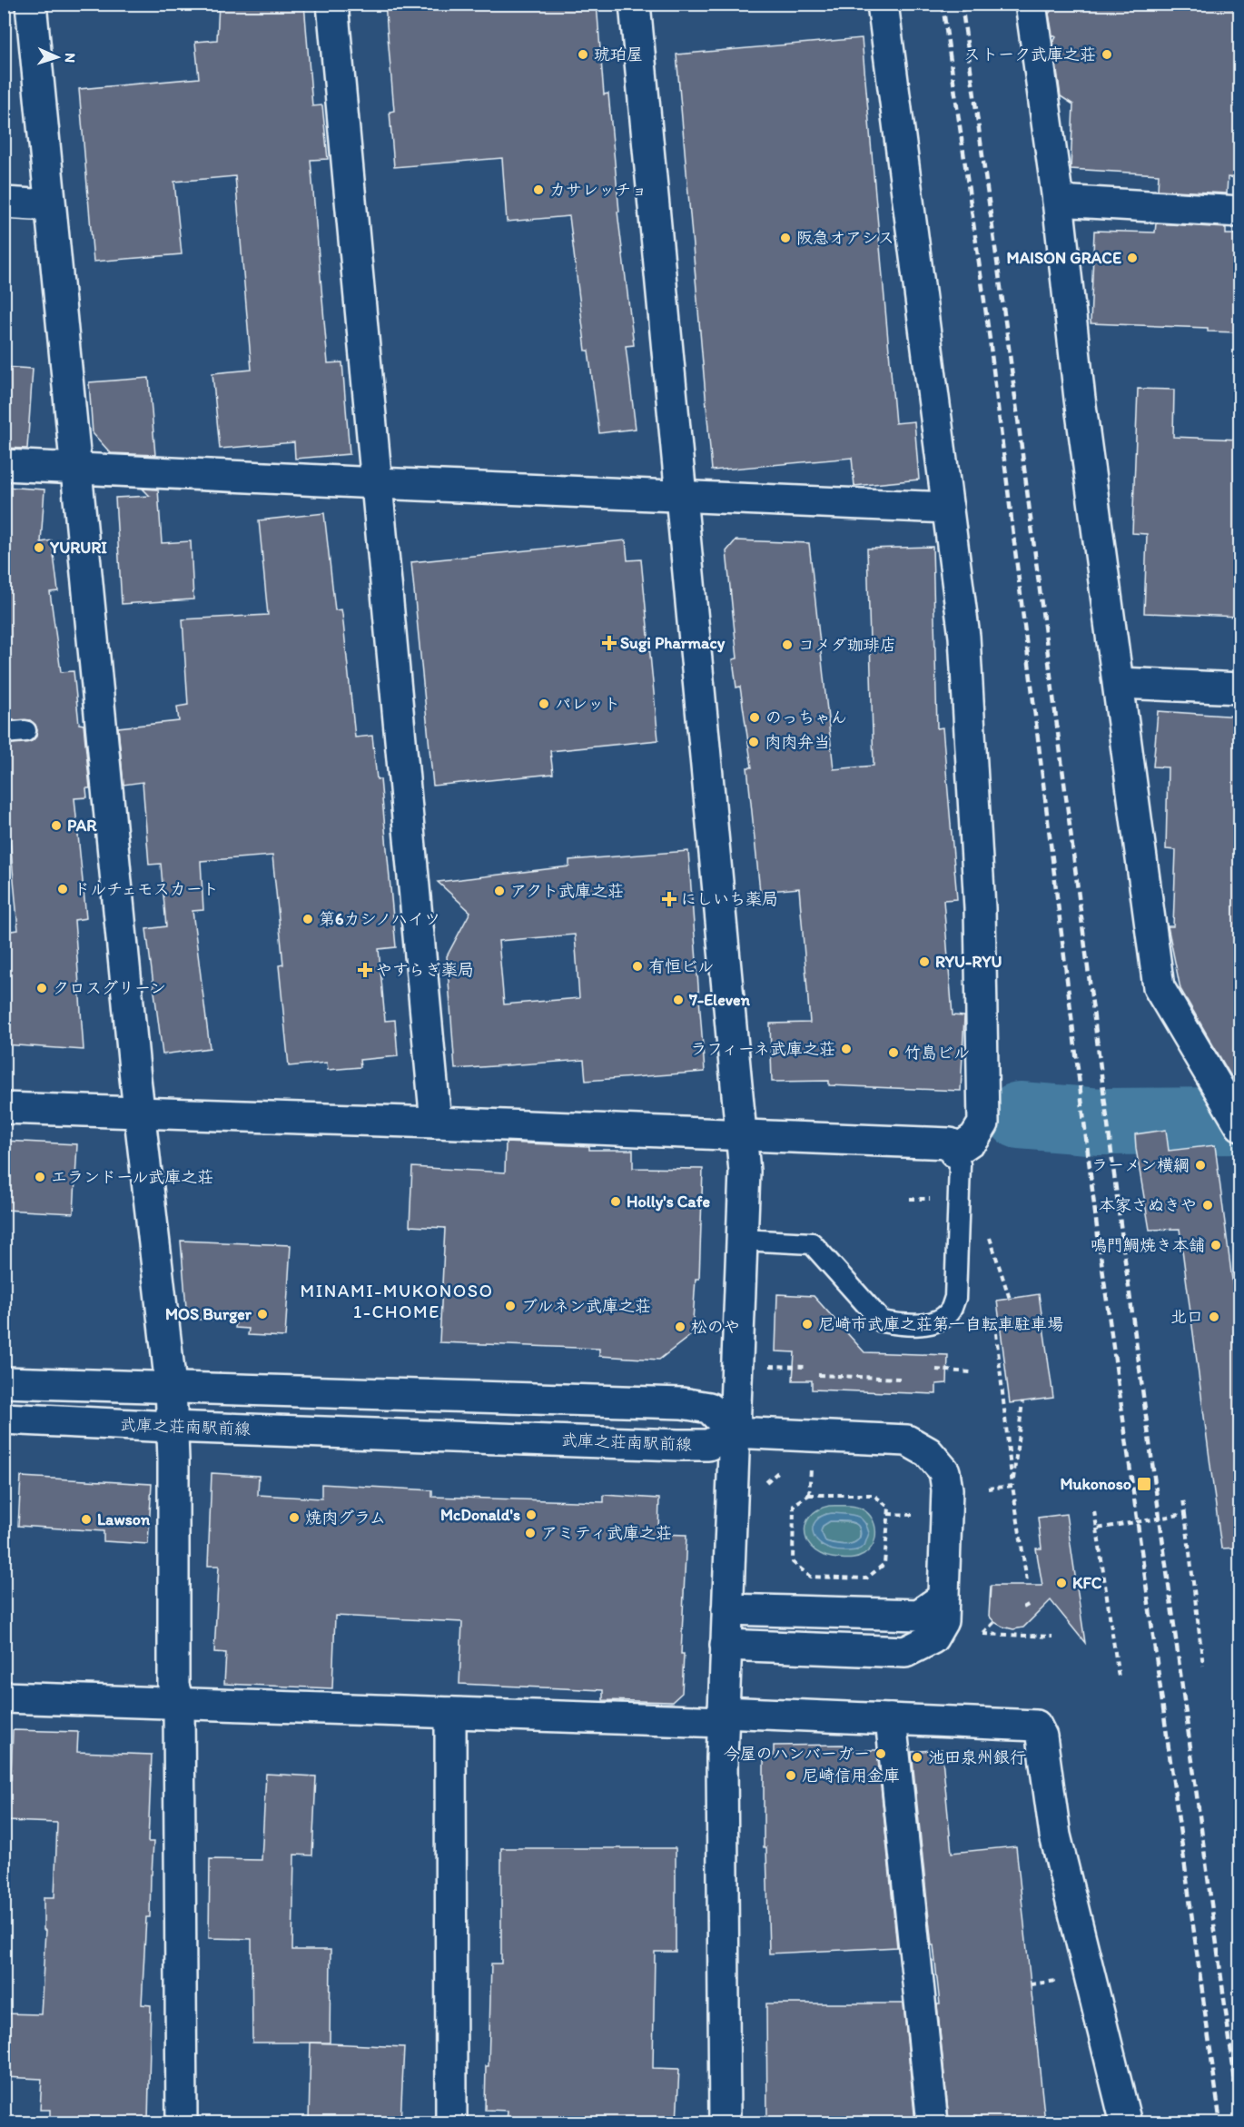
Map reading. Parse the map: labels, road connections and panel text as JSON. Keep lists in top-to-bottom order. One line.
{"streets":{"street":["武庫之荘南駅前線"]},"districts":["MINAMI-MUKONOSO 1-CHOME"],"places":{"other":["琥珀屋","ストーク武庫之荘","カサレッチョ","阪急オアシス","MAISON GRACE","YURURI","コメダ珈琲店","パレット","のっちゃん","肉肉弁当","PAR","ドルチェモスカート","アクト武庫之荘","第6カシノハイツ","RYU-RYU","有恒ビル","クロスグリーン","7-Eleven","ラフィーネ武庫之荘","竹島ビル","ラーメン横綱","エランドール武庫之荘","Holly's Cafe","本家さぬきや","鳴門鯛焼き本舗","ブルネン武庫之荘","MOS Burger","北口","尼崎市武庫之荘第一自転車駐車場","松のや","McDonald's","焼肉グラム","Lawson","アミティ武庫之荘","KFC","今屋のハンバーガー","池田泉州銀行","尼崎信用金庫"],"health":["Sugi Pharmacy","にしいち薬局","やすらぎ薬局"],"transit":["Mukonoso"]},"north":"right"}
